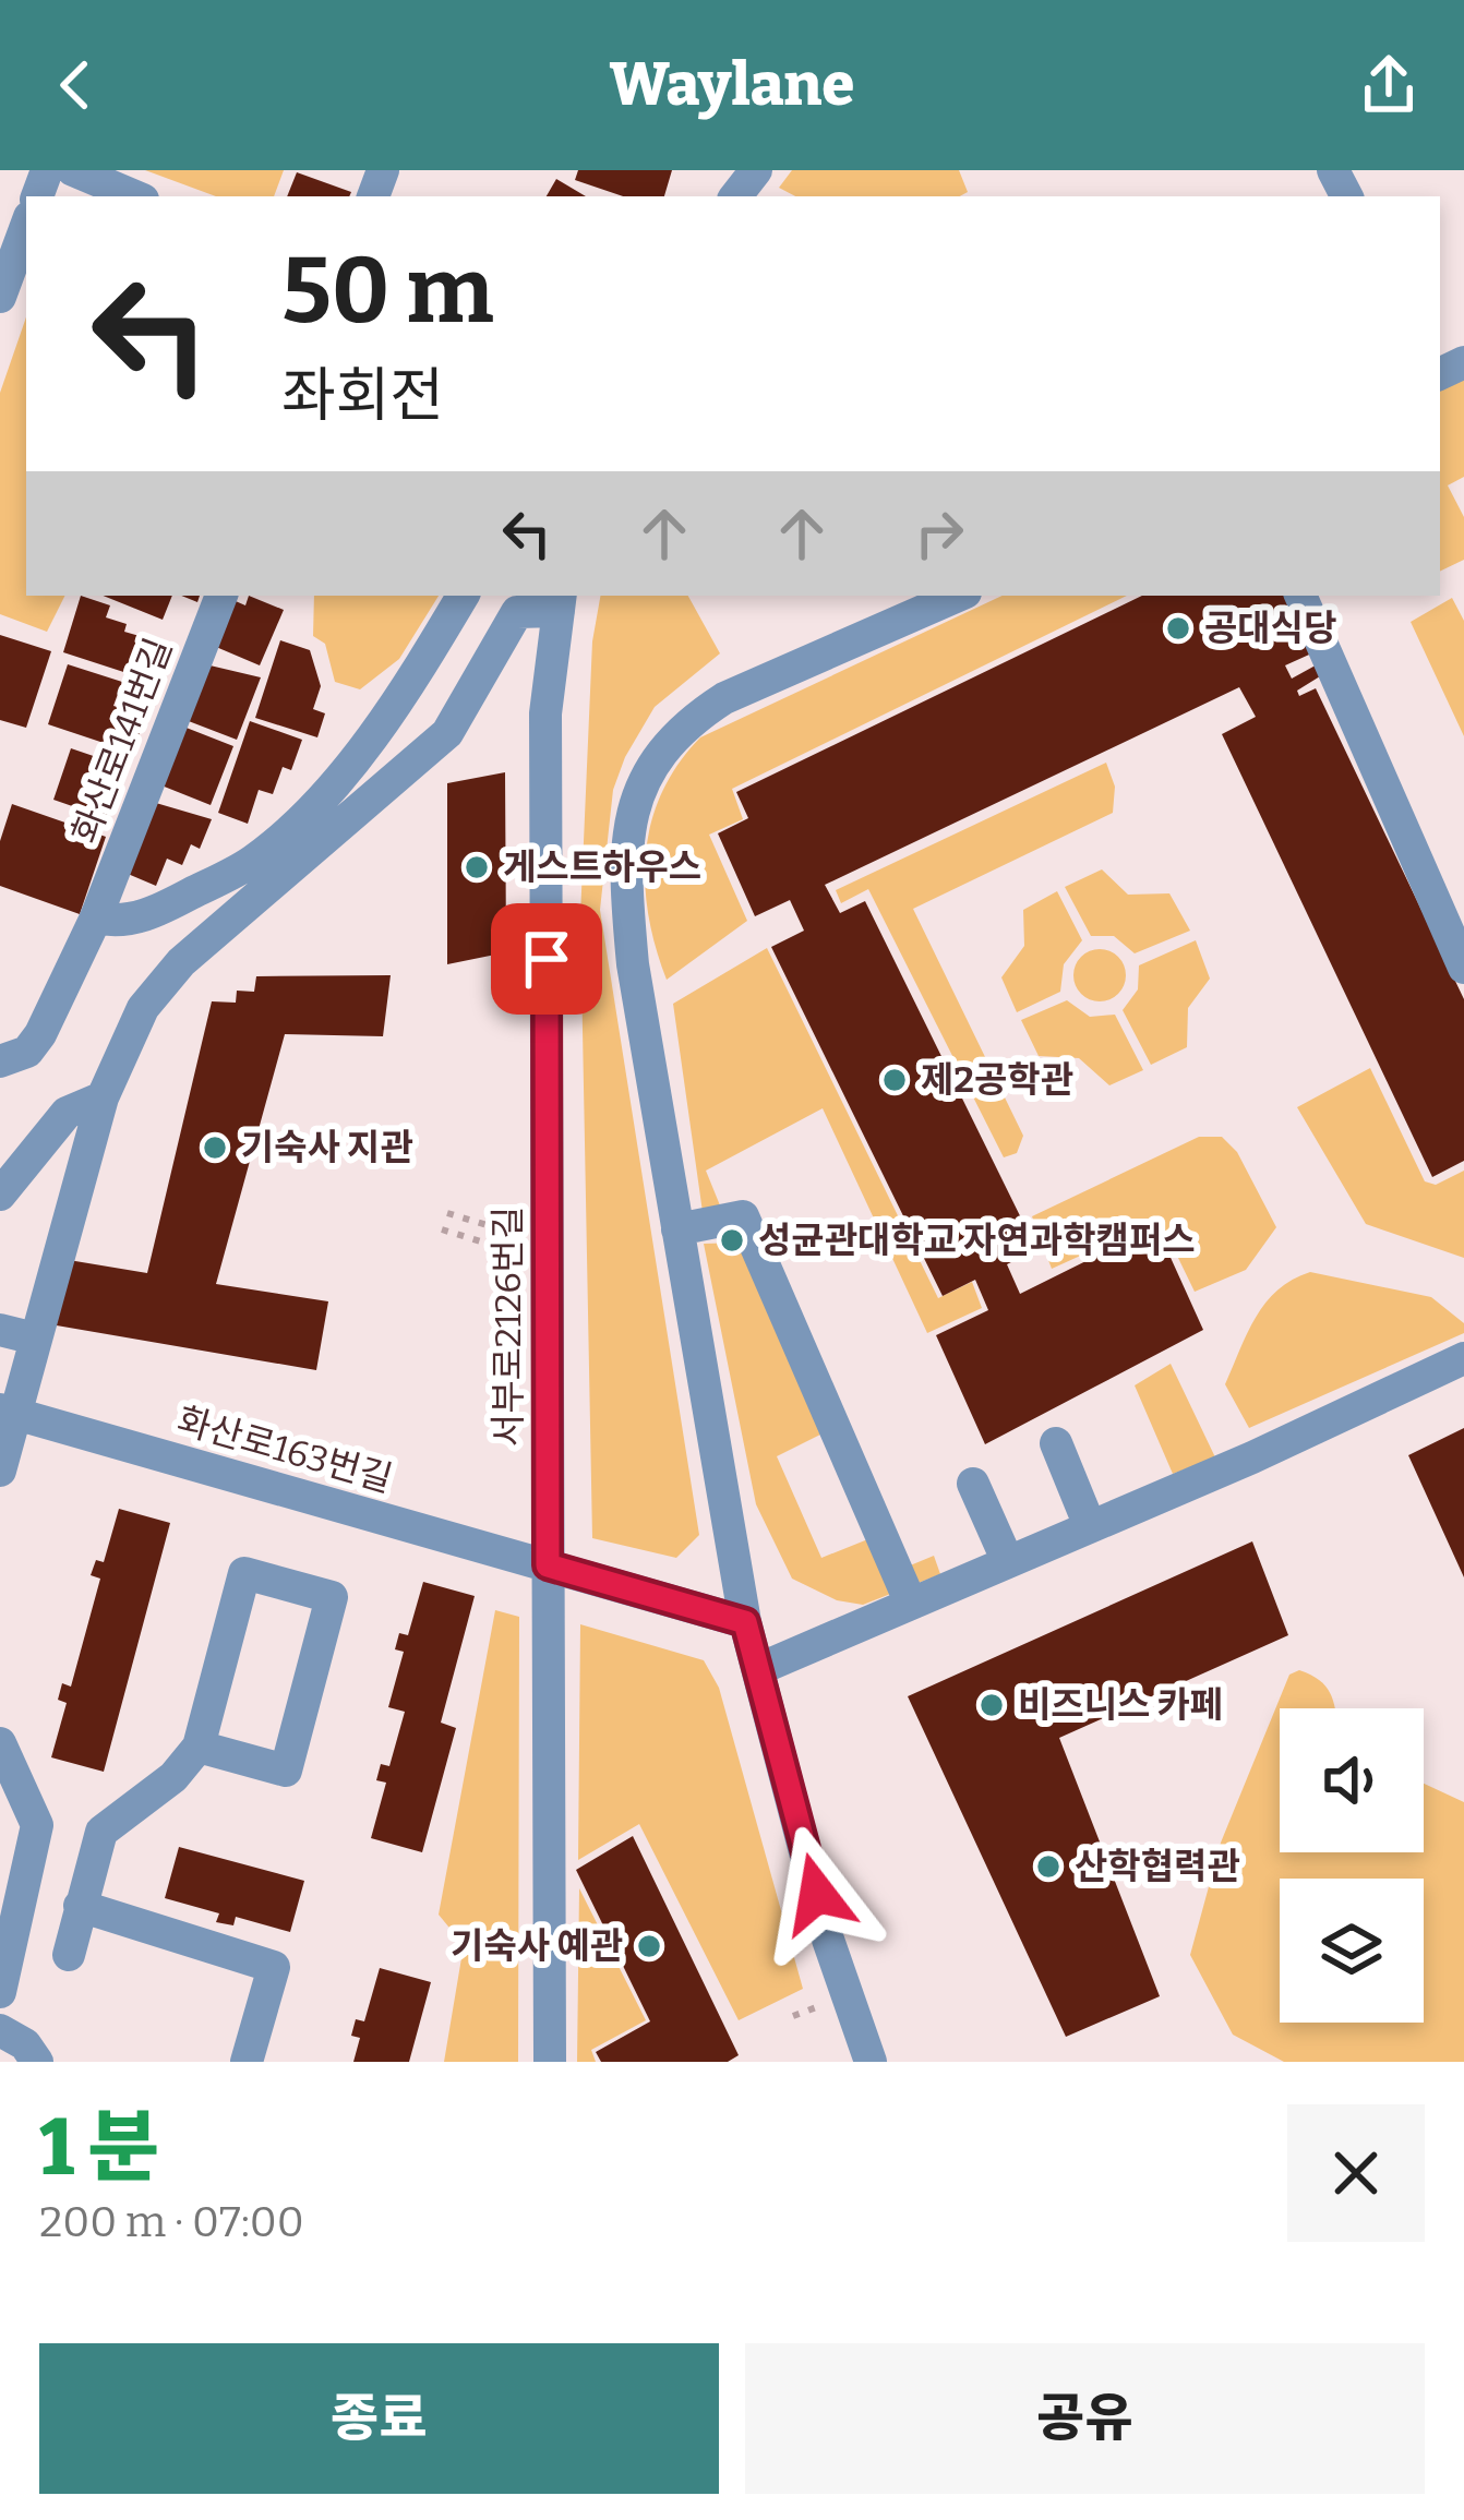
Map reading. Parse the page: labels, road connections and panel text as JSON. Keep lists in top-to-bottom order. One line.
{"streets":{"street":["화산로141번길","서부로2126번길","화산로163번길"]},"crossings":[["서부로2126번길","화산로163번길"]],"places":["공대식당","게스트하우스","제2공학관","기숙사 지관","성균관대학교 자연과학캠퍼스","비즈니스 카페","산학협력관","기숙사 예관"],"page":{"header":"Waylane","turn":["50 m","좌회전"],"heading":["1 분","200 m · 07:00"],"buttons":["종료","공유"]}}
